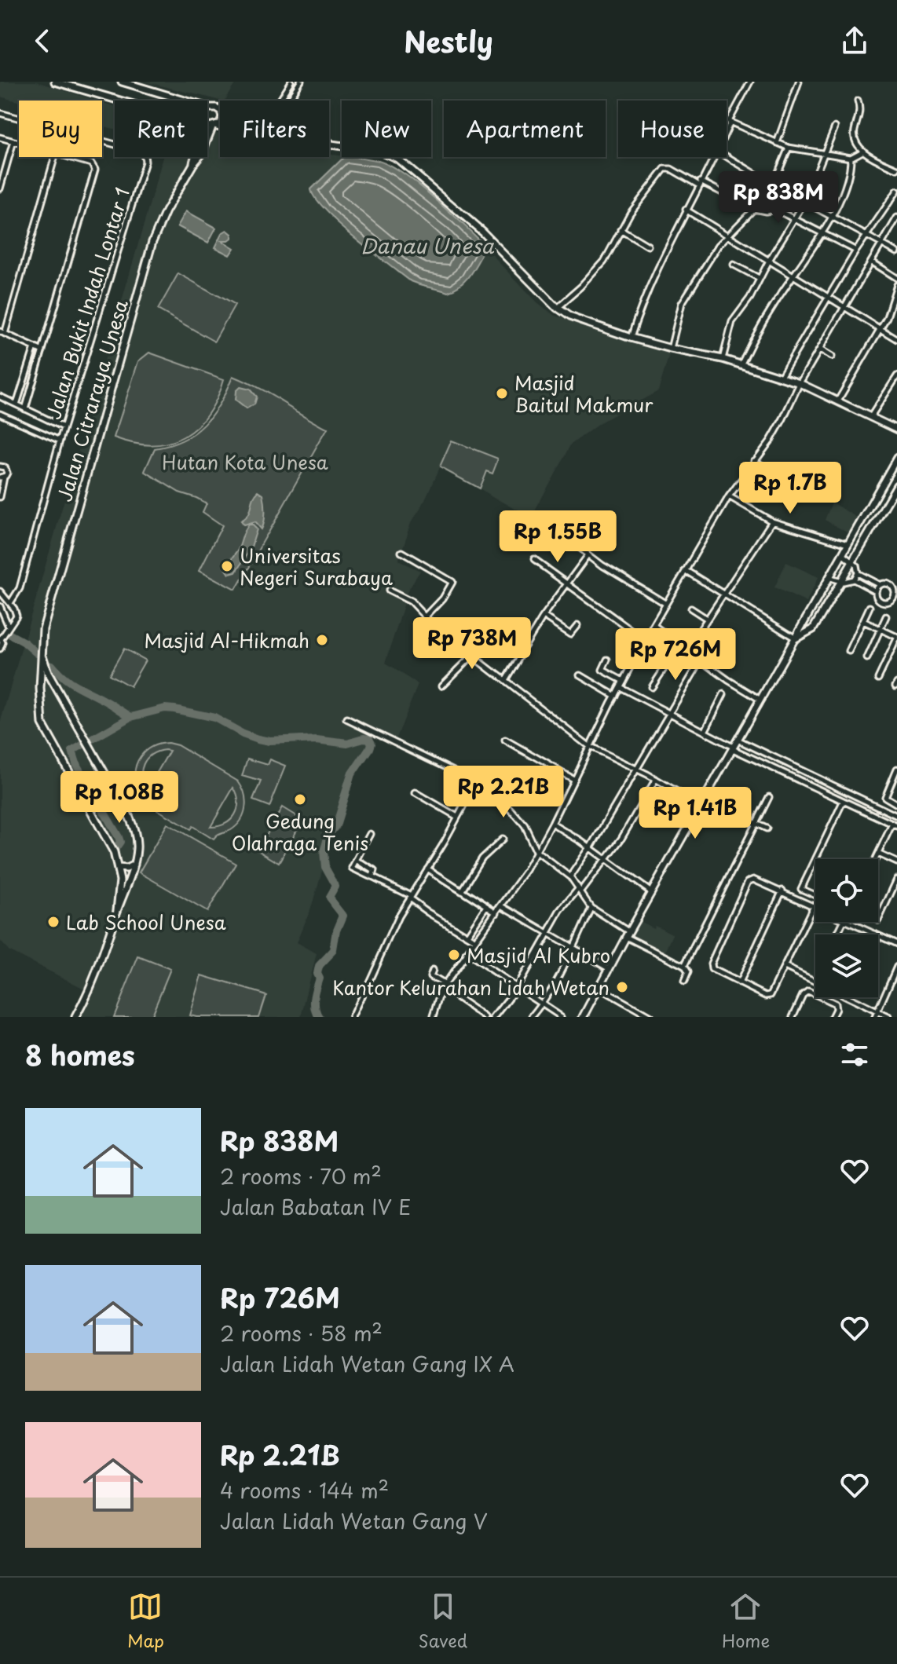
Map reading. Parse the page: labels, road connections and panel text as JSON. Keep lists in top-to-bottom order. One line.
{"streets":{"main road":["Jalan Citraraya Unesa"],"street":["Jalan Bukit Indah Lontar 1"]},"water":["Danau Unesa"],"parks":["Hutan Kota Unesa"],"places":["Masjid Baitul Makmur","Universitas Negeri Surabaya","Masjid Al-Hikmah","Gedung Olahraga Tenis","Lab School Unesa","Masjid Al Kubro","Kantor Kelurahan Lidah Wetan"],"page":{"header":"Nestly","chip":["Buy","Rent","Filters","New","Apartment","House"],"price":["Rp 838M","Rp 1.7B","Rp 1.55B","Rp 738M","Rp 726M","Rp 2.21B","Rp 1.08B","Rp 1.41B"],"heading":"8 homes","list":[{"name":"Rp 838M","note":"2 rooms · 70 m² · Jalan Babatan IV E"},{"name":"Rp 726M","note":"2 rooms · 58 m² · Jalan Lidah Wetan Gang IX A"},{"name":"Rp 2.21B","note":"4 rooms · 144 m² · Jalan Lidah Wetan Gang V"}],"tabs":["Map","Saved","Home"]}}
